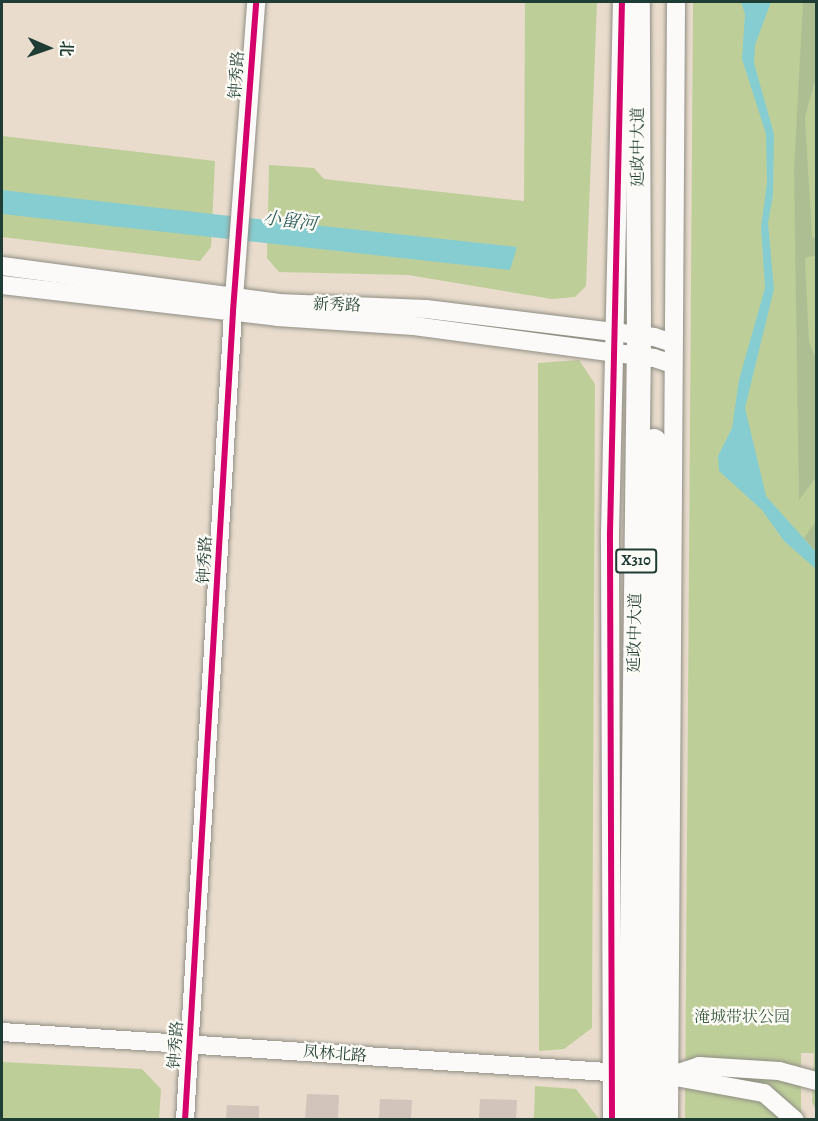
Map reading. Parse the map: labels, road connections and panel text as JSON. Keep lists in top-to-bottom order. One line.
{"streets":{"main road":["延政中大道","X310"],"street":["钟秀路","新秀路","凤林北路"]},"crossings":[["钟秀路","新秀路"],["钟秀路","凤林北路"],["延政中大道","新秀路"],["延政中大道","凤林北路"]],"water":["小留河"],"parks":["淹城带状公园"],"north":"right"}
